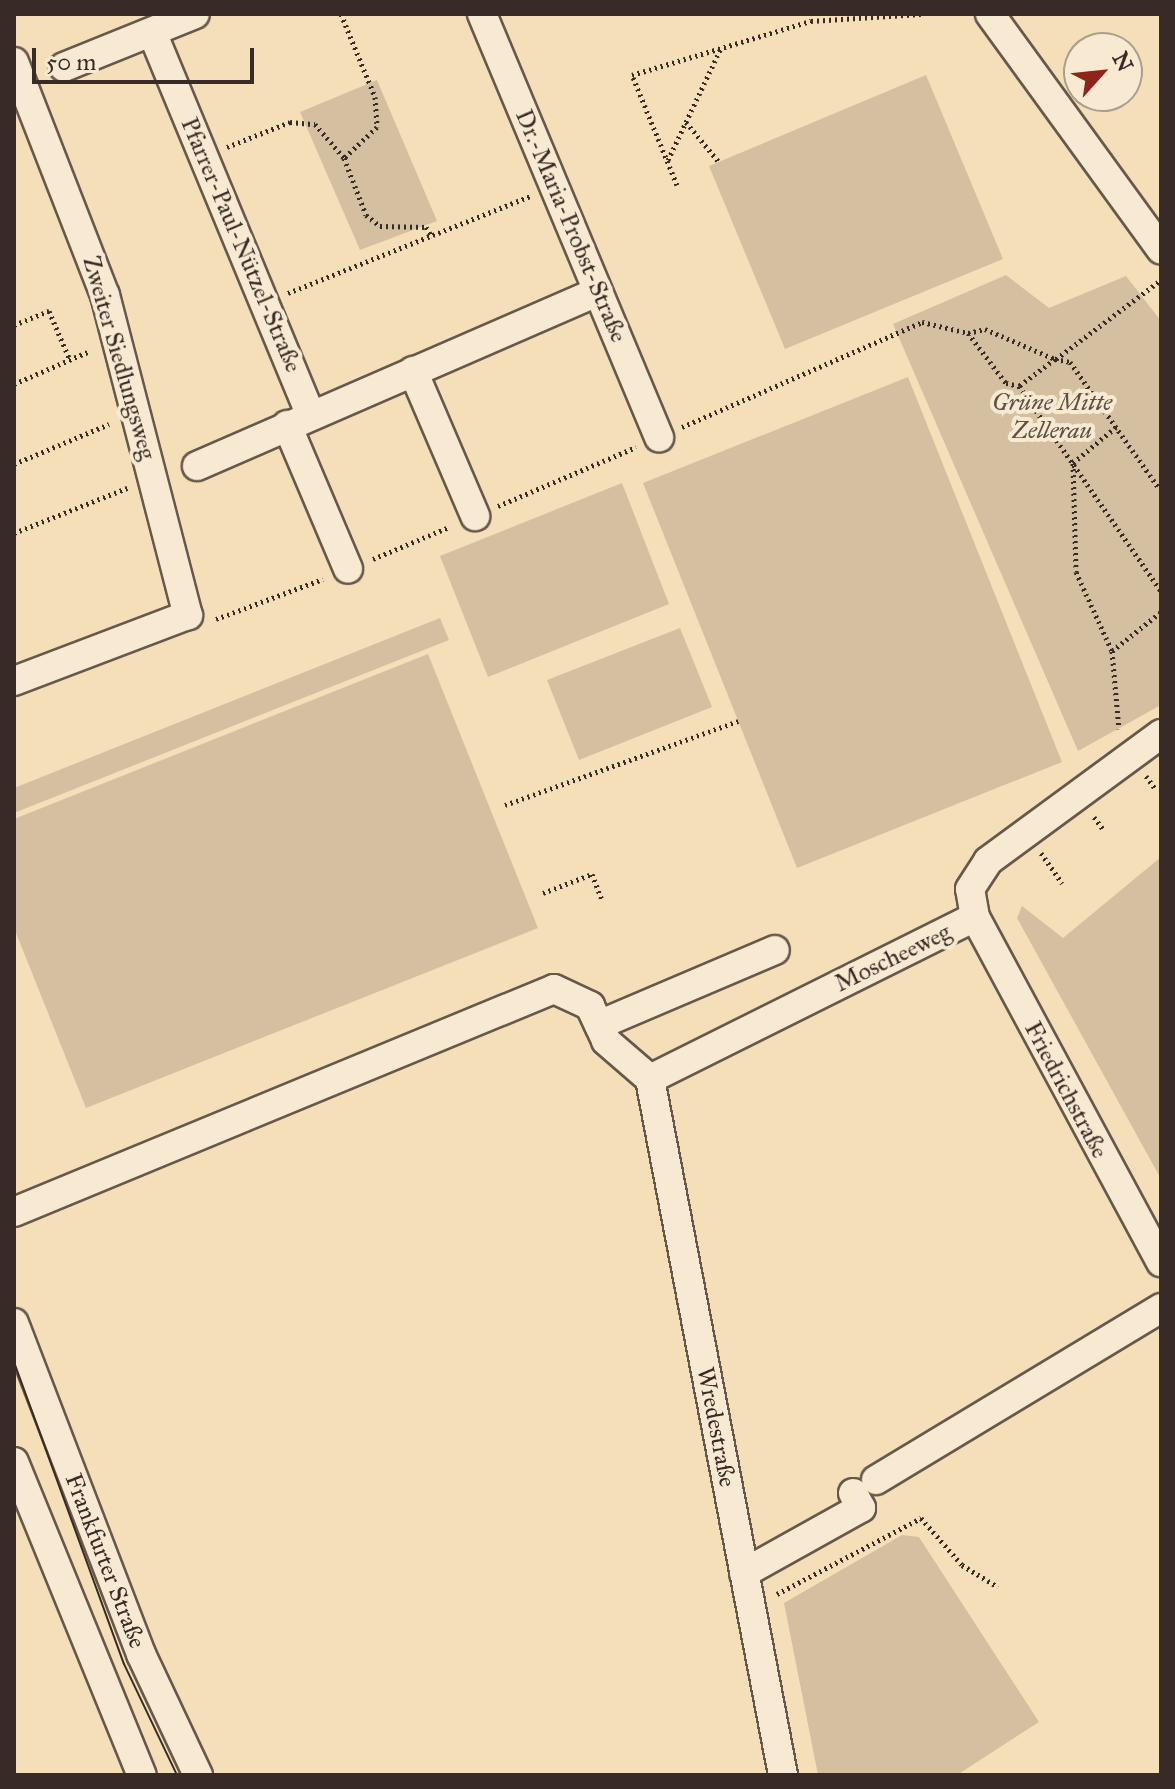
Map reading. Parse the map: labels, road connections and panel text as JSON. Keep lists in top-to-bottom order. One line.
{"streets":{"street":["Dr.-Maria-Probst-Straße","Pfarrer-Paul-Nützel-Straße","Zweiter Siedlungsweg","Moscheeweg","Friedrichstraße","Wredestraße","Frankfurter Straße"]},"crossings":[["Moscheeweg","Friedrichstraße"],["Moscheeweg","Wredestraße"]],"parks":["Grüne Mitte Zellerau"],"scale_bar":"50 m","north":"top right"}
